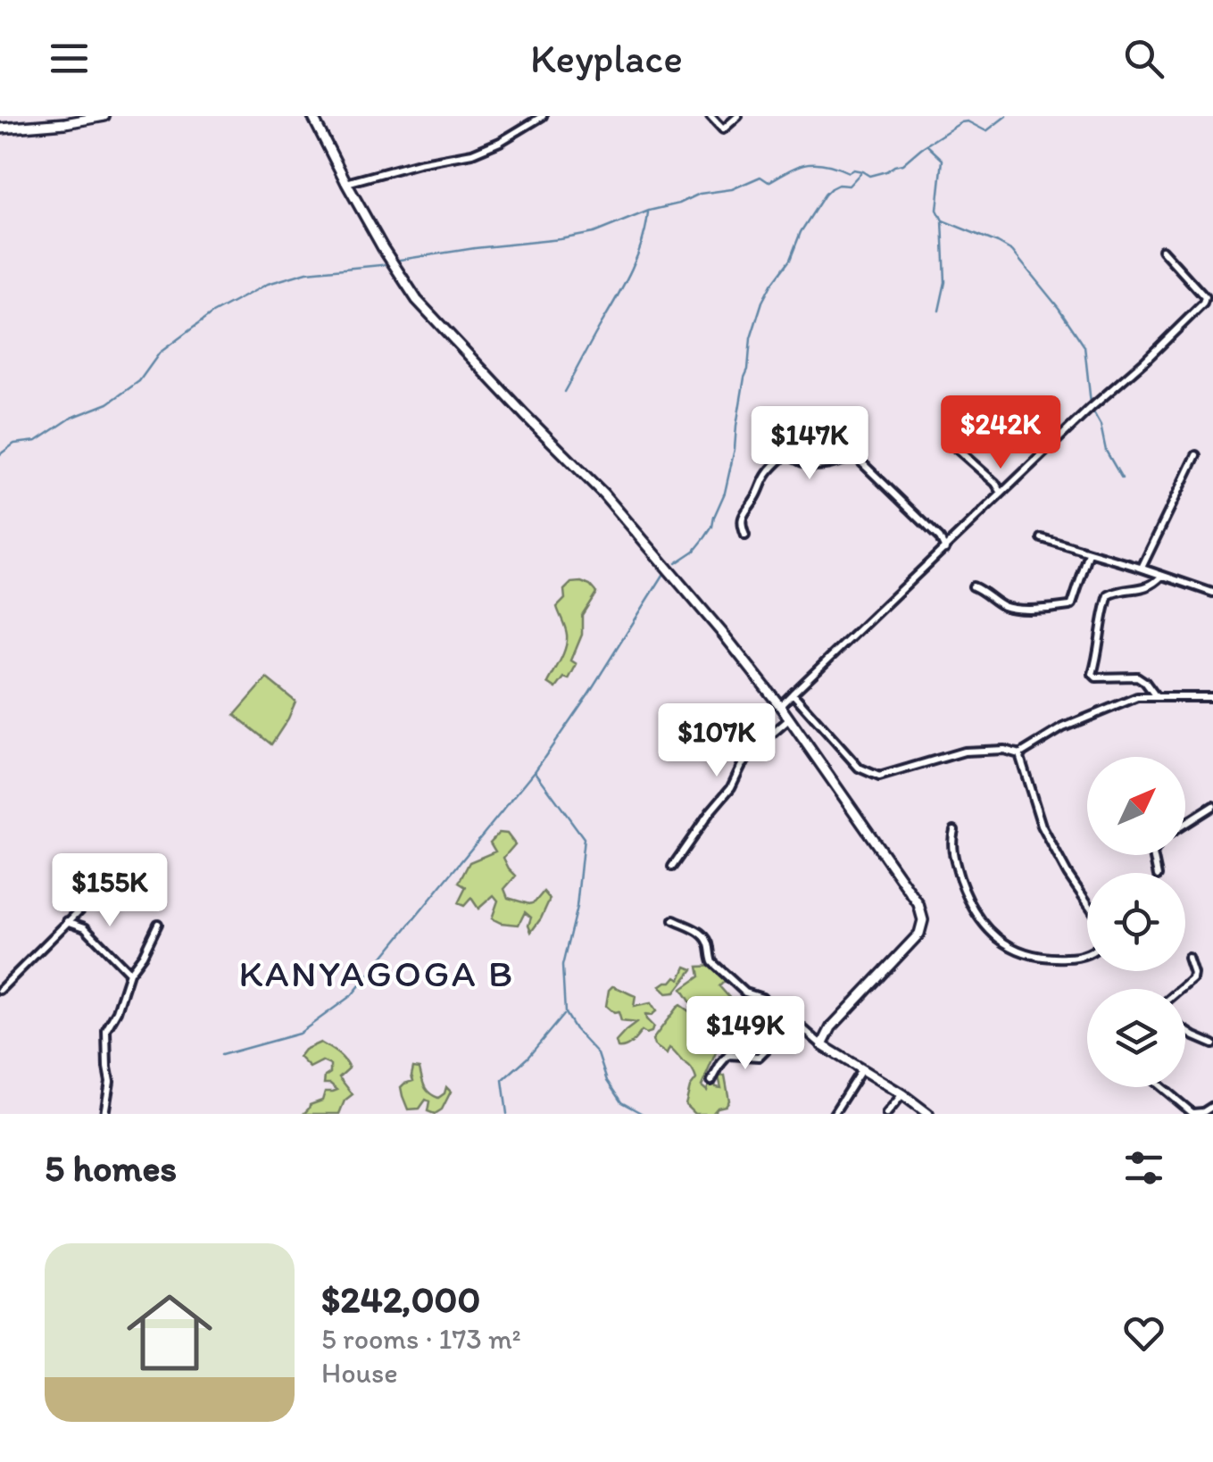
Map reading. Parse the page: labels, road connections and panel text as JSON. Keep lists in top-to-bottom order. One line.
{"districts":["KANYAGOGA B"],"north":"top right","page":{"header":"Keyplace","price":["$242K","$147K","$107K","$155K","$149K"],"heading":"5 homes","list":[{"name":"$242,000","note":"5 rooms · 173 m² · House"}]}}
